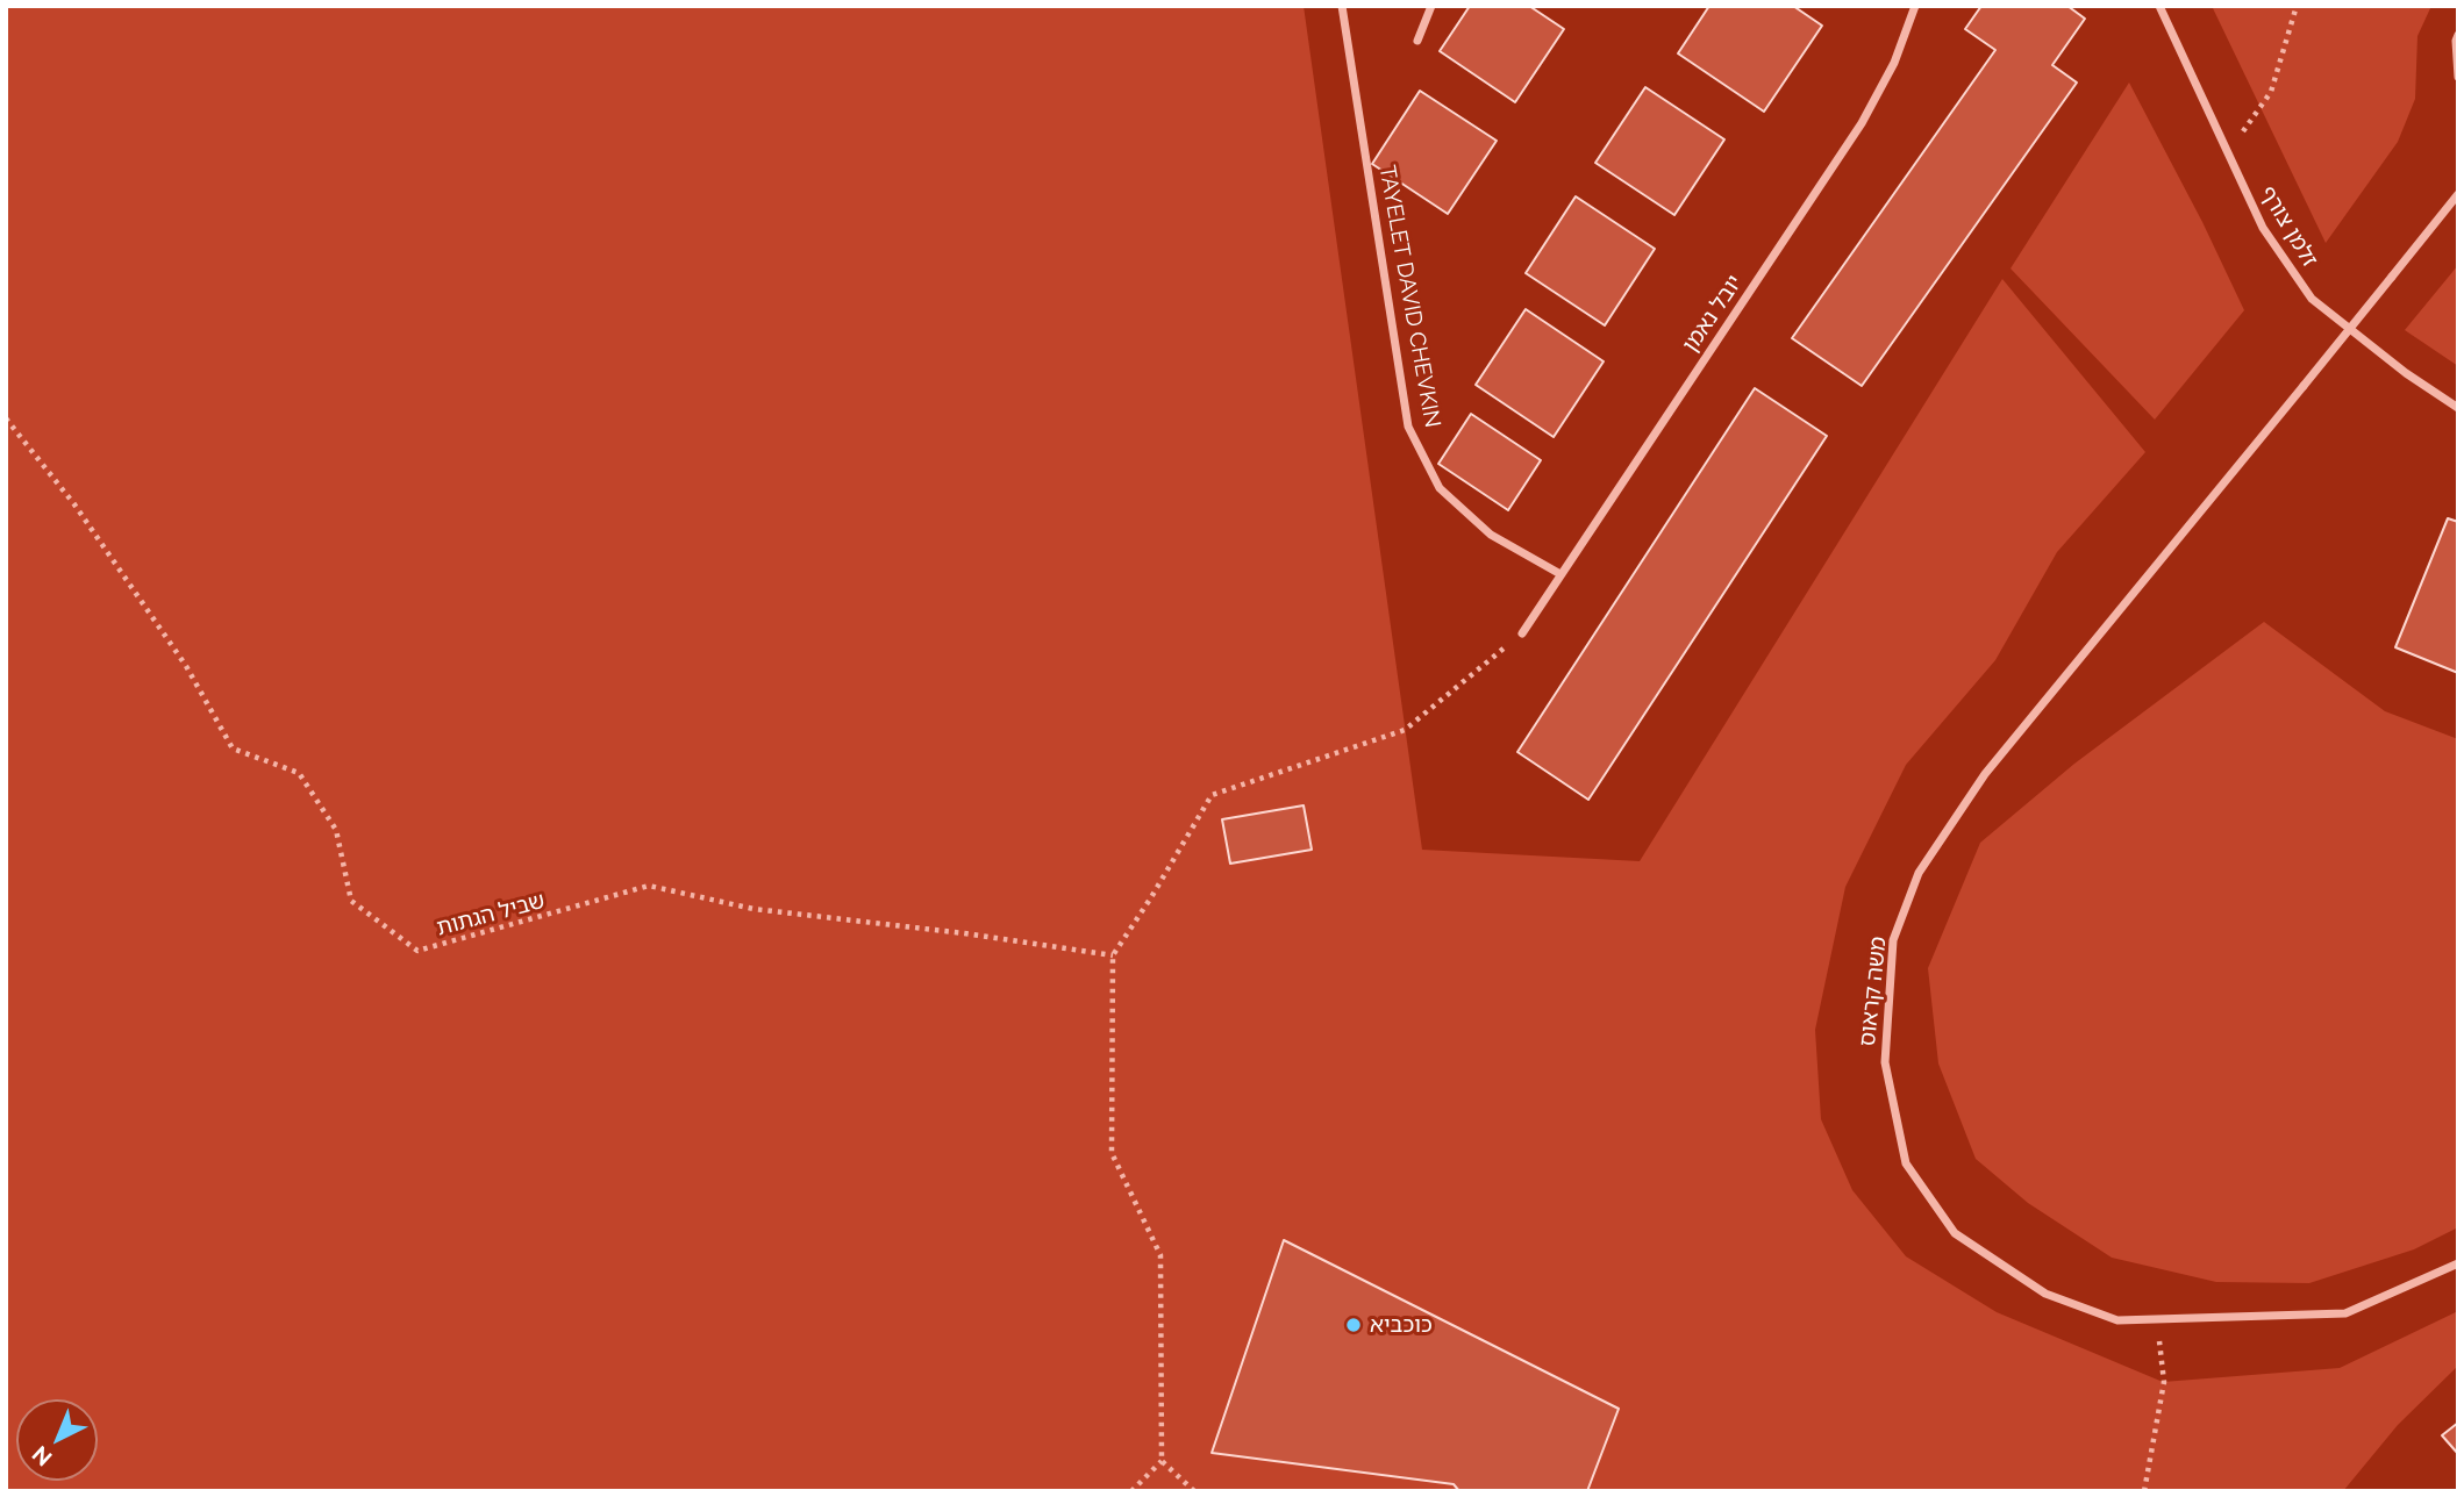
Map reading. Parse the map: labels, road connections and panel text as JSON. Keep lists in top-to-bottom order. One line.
{"streets":{"street":["זלמן צורף","TAYELET DAVID CHEVKIN","יובל נאמן","משה קראוס"],"path":["שביל הגתות"]},"crossings":[["TAYELET DAVID CHEVKIN","יובל נאמן"]],"places":["כוכביא"],"north":"bottom left"}
